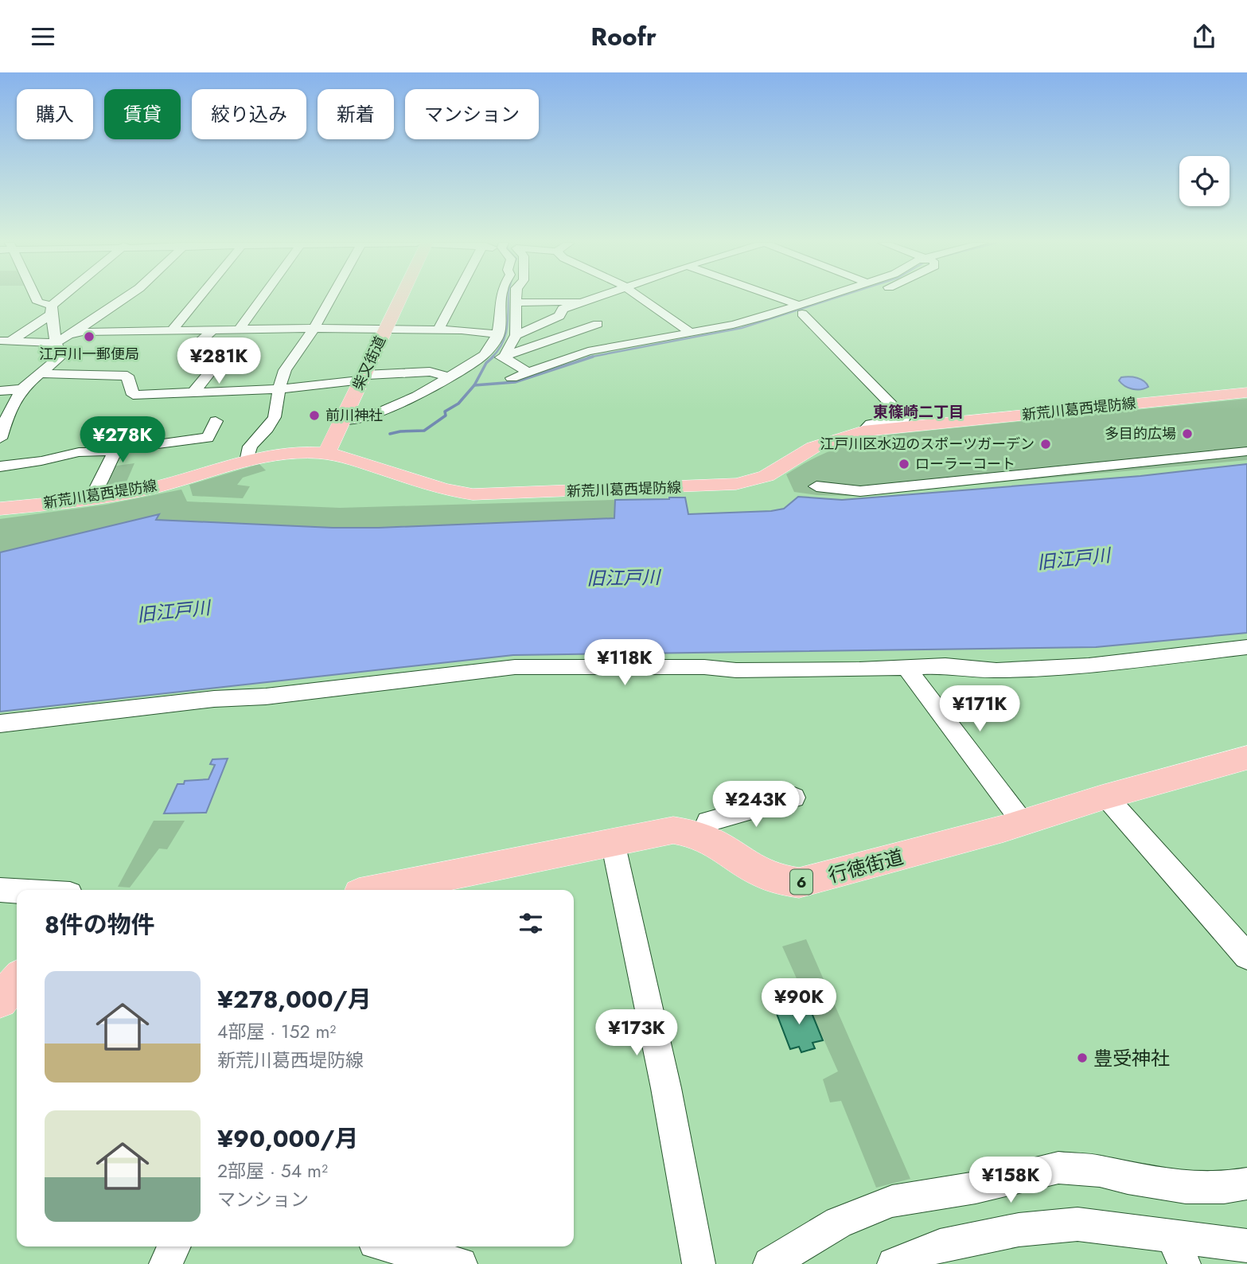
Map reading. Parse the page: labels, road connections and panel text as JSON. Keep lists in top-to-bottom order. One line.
{"streets":{"main road":["柴又街道","新荒川葛西堤防線","行徳街道","6"]},"crossings":[["柴又街道","新荒川葛西堤防線"]],"districts":["東篠崎二丁目"],"water":["旧江戸川"],"places":["江戸川一郵便局","前川神社","多目的広場","江戸川区水辺のスポーツガーデン","ローラーコート","豊受神社"],"page":{"header":"Roofr","chip":["購入","賃貸","絞り込み","新着","マンション"],"price":["¥281K","¥278K","¥118K","¥171K","¥243K","¥90K","¥173K","¥158K"],"heading":"8件の物件","list":[{"name":"¥278,000/月","note":"4部屋 · 152 m² · 新荒川葛西堤防線"},{"name":"¥90,000/月","note":"2部屋 · 54 m² · マンション"}]}}
